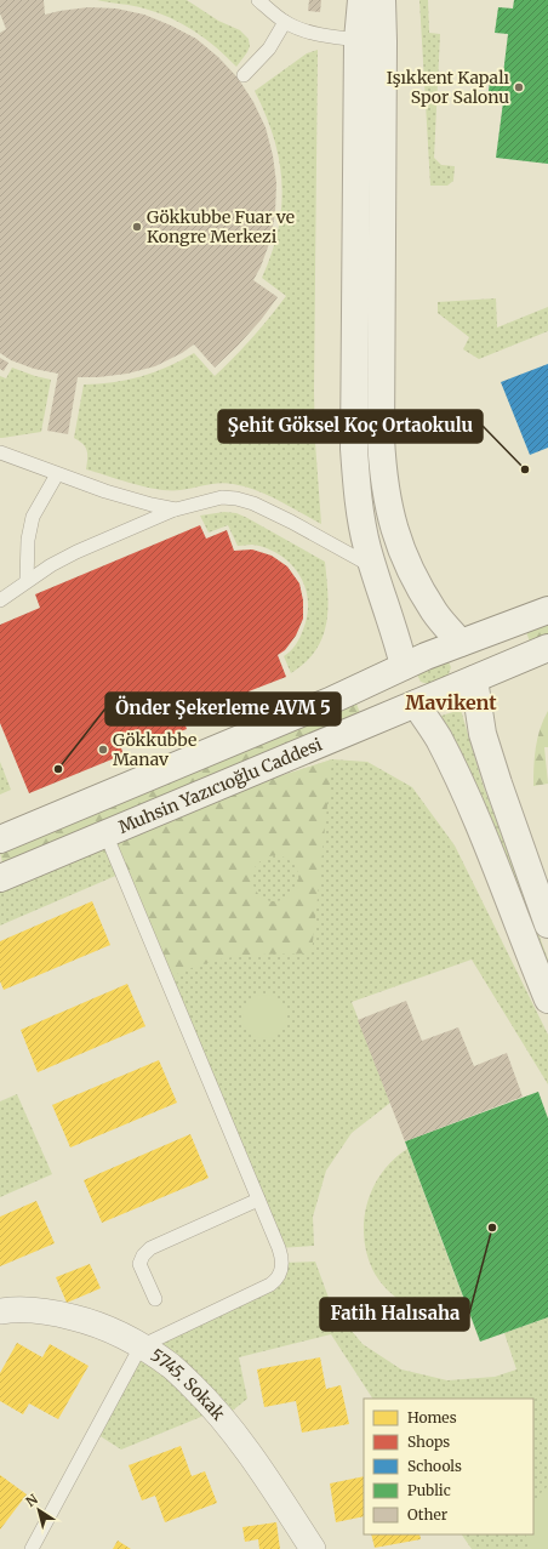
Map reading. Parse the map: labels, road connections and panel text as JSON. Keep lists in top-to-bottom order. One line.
{"streets":{"street":["Muhsin Yazıcıoğlu Caddesi","5745. Sokak"]},"districts":["Mavikent"],"places":["Işıkkent Kapalı Spor Salonu","Gökkubbe Fuar ve Kongre Merkezi","Şehit Göksel Koç Ortaokulu","Gökkubbe Manav","Önder Şekerleme AVM 5","Fatih Halısaha"],"legend":["Homes","Shops","Schools","Public","Other"],"north":"top left"}
